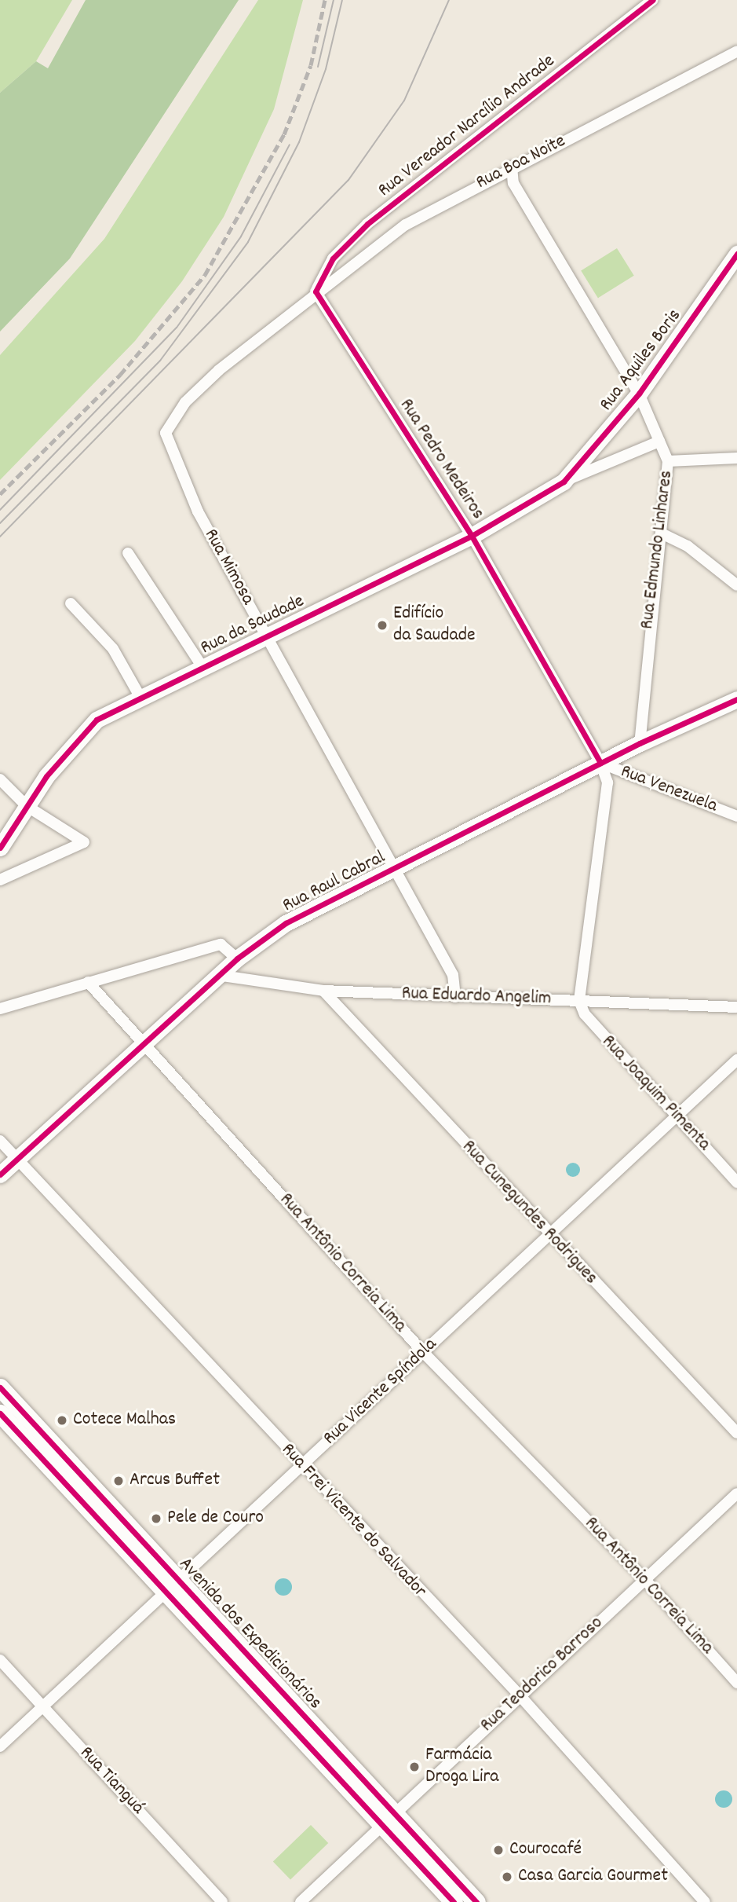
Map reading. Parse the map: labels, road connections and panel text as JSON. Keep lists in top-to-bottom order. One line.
{"streets":{"main road":["Rua Aquiles Boris","Rua da Saudade","Rua Raul Cabral","Avenida dos Expedicionários"],"street":["Rua Vereador Narcílio Andrade","Rua Boa Noite","Rua Pedro Medeiros","Rua Edmundo Linhares","Rua Mimosa","Rua Venezuela","Rua Eduardo Angelim","Rua Joaquim Pimenta","Rua Cunegundes Rodrigues","Rua Antônio Correia Lima","Rua Vicente Spíndola","Rua Frei Vicente do Salvador","Rua Teodorico Barroso","Rua Tianguá"]},"crossings":[["Rua Vereador Narcílio Andrade","Rua Boa Noite"],["Rua Vereador Narcílio Andrade","Rua Pedro Medeiros"],["Rua Vereador Narcílio Andrade","Rua Mimosa"],["Rua Boa Noite","Rua Pedro Medeiros"],["Rua Boa Noite","Rua Edmundo Linhares"],["Rua Boa Noite","Rua Mimosa"],["Rua Aquiles Boris","Rua Edmundo Linhares"],["Rua Aquiles Boris","Rua da Saudade"],["Rua Pedro Medeiros","Rua Mimosa"],["Rua Pedro Medeiros","Rua da Saudade"],["Rua Pedro Medeiros","Rua Venezuela"],["Rua Pedro Medeiros","Rua Raul Cabral"],["Rua Edmundo Linhares","Rua da Saudade"],["Rua Edmundo Linhares","Rua Raul Cabral"],["Rua Mimosa","Rua da Saudade"],["Rua Mimosa","Rua Raul Cabral"],["Rua Mimosa","Rua Eduardo Angelim"],["Rua Venezuela","Rua Raul Cabral"],["Rua Raul Cabral","Rua Eduardo Angelim"],["Rua Raul Cabral","Rua Antônio Correia Lima"],["Rua Raul Cabral","Rua Frei Vicente do Salvador"],["Rua Eduardo Angelim","Rua Joaquim Pimenta"],["Rua Eduardo Angelim","Rua Cunegundes Rodrigues"],["Rua Joaquim Pimenta","Rua Vicente Spíndola"],["Rua Cunegundes Rodrigues","Rua Vicente Spíndola"],["Rua Antônio Correia Lima","Rua Vicente Spíndola"],["Rua Antônio Correia Lima","Rua Teodorico Barroso"],["Rua Vicente Spíndola","Rua Frei Vicente do Salvador"],["Rua Vicente Spíndola","Avenida dos Expedicionários"],["Rua Vicente Spíndola","Rua Tianguá"],["Rua Frei Vicente do Salvador","Rua Teodorico Barroso"],["Avenida dos Expedicionários","Rua Teodorico Barroso"]],"places":["Edifício da Saudade","Cotece Malhas","Arcus Buffet","Pele de Couro","Farmácia Droga Lira","Courocafé","Casa Garcia Gourmet"]}
